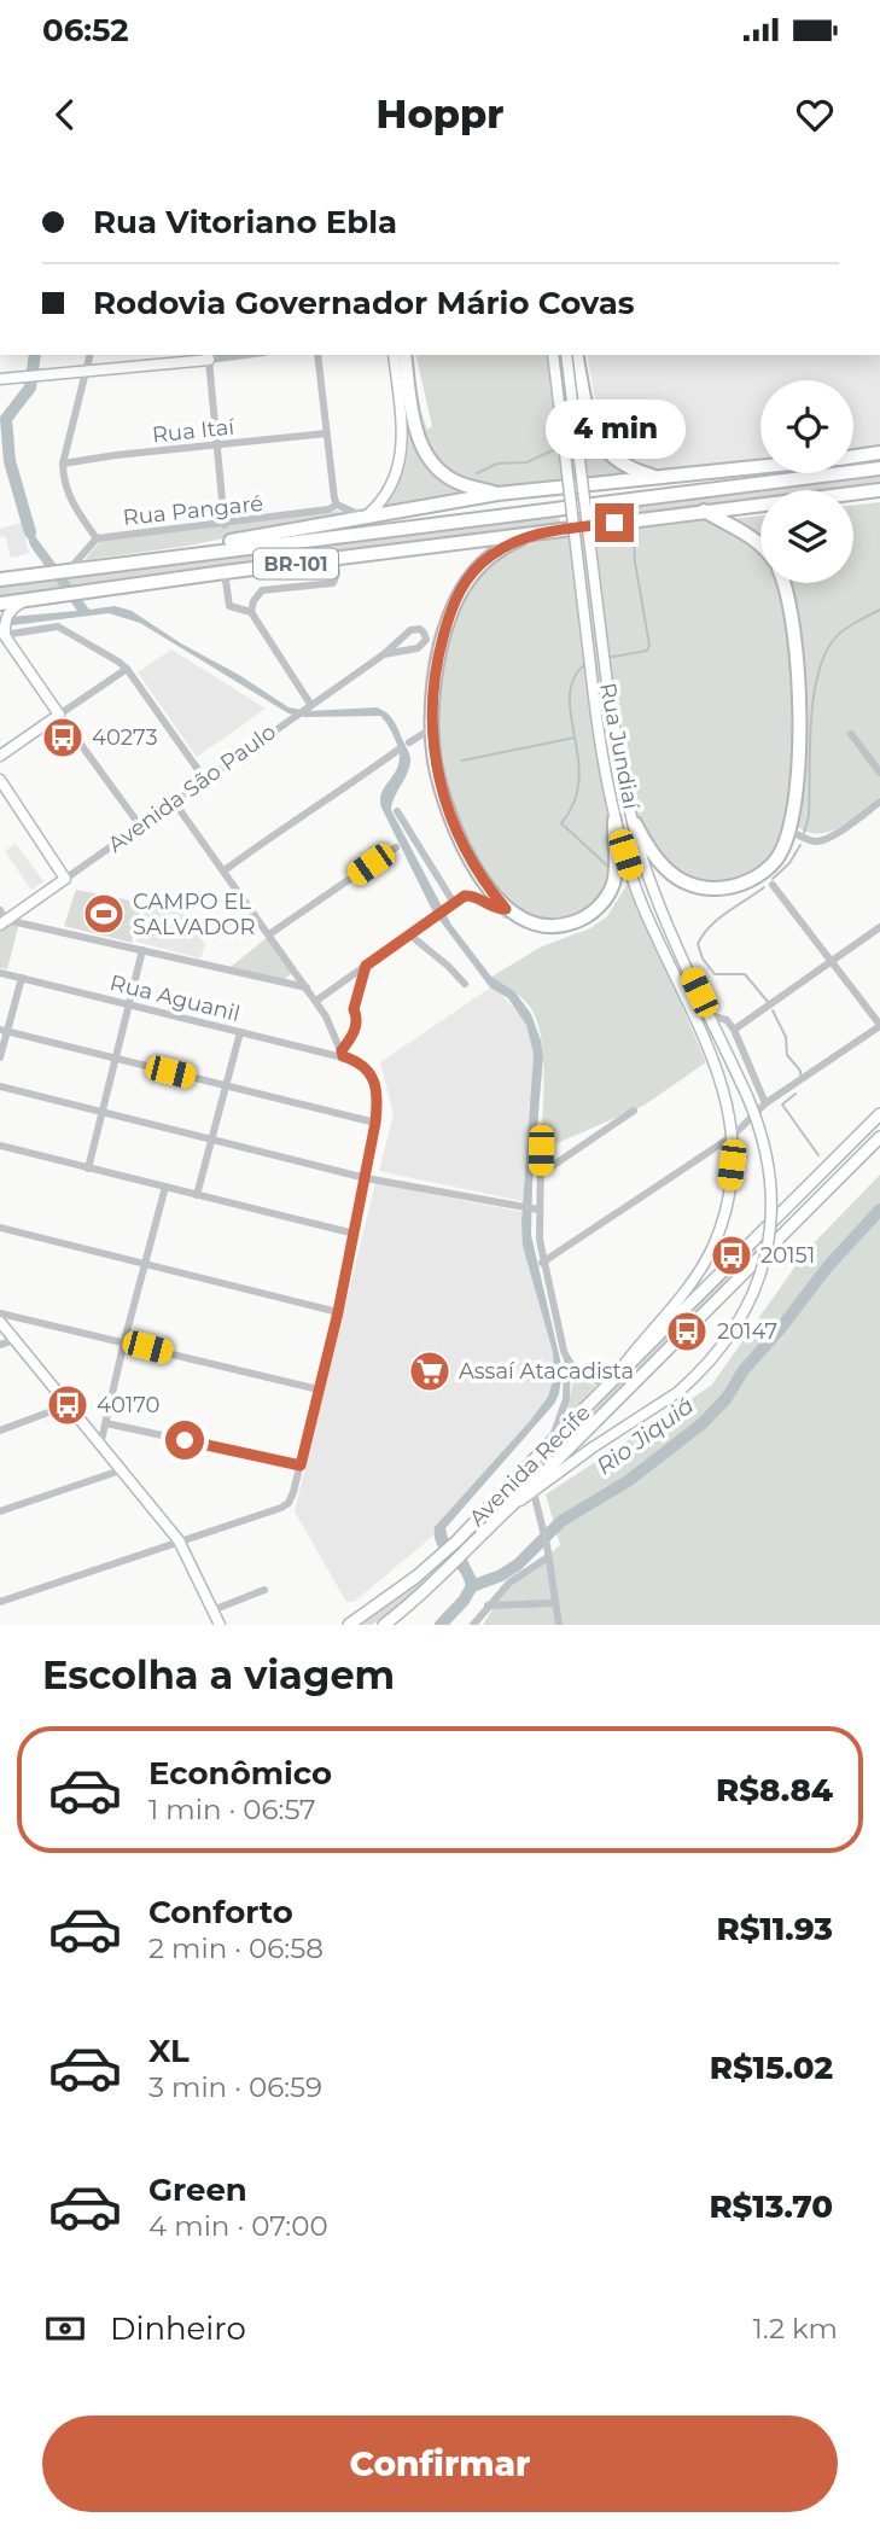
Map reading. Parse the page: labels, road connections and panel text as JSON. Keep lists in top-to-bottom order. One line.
{"streets":{"highway":["BR-101"],"main road":["Rua Jundiaí","Avenida São Paulo","Avenida Recife"],"street":["Rua Itaí","Rua Pangaré","Rua Aguanil"]},"crossings":[["Rua Itaí","Rua Pangaré"],["Rua Jundiaí","Avenida Recife"]],"water":["Rio Jiquiá"],"places":{"bus stop":["40273","20151","20147","40170"],"sports":["CAMPO EL SALVADOR"],"supermarket":["Assaí Atacadista"]},"page":{"status":"06:52","header":"Hoppr","banner":["Rua Vitoriano Ebla","Rodovia Governador Mário Covas"],"bubble":"4 min","heading":"Escolha a viagem","list":[{"name":"Econômico","note":"1 min · 06:57","value":"R$8.84"},{"name":"Conforto","note":"2 min · 06:58","value":"R$11.93"},{"name":"XL","note":"3 min · 06:59","value":"R$15.02"},{"name":"Green","note":"4 min · 07:00","value":"R$13.70"}],"pay":["Dinheiro","1.2 km"],"buttons":"Confirmar"}}
